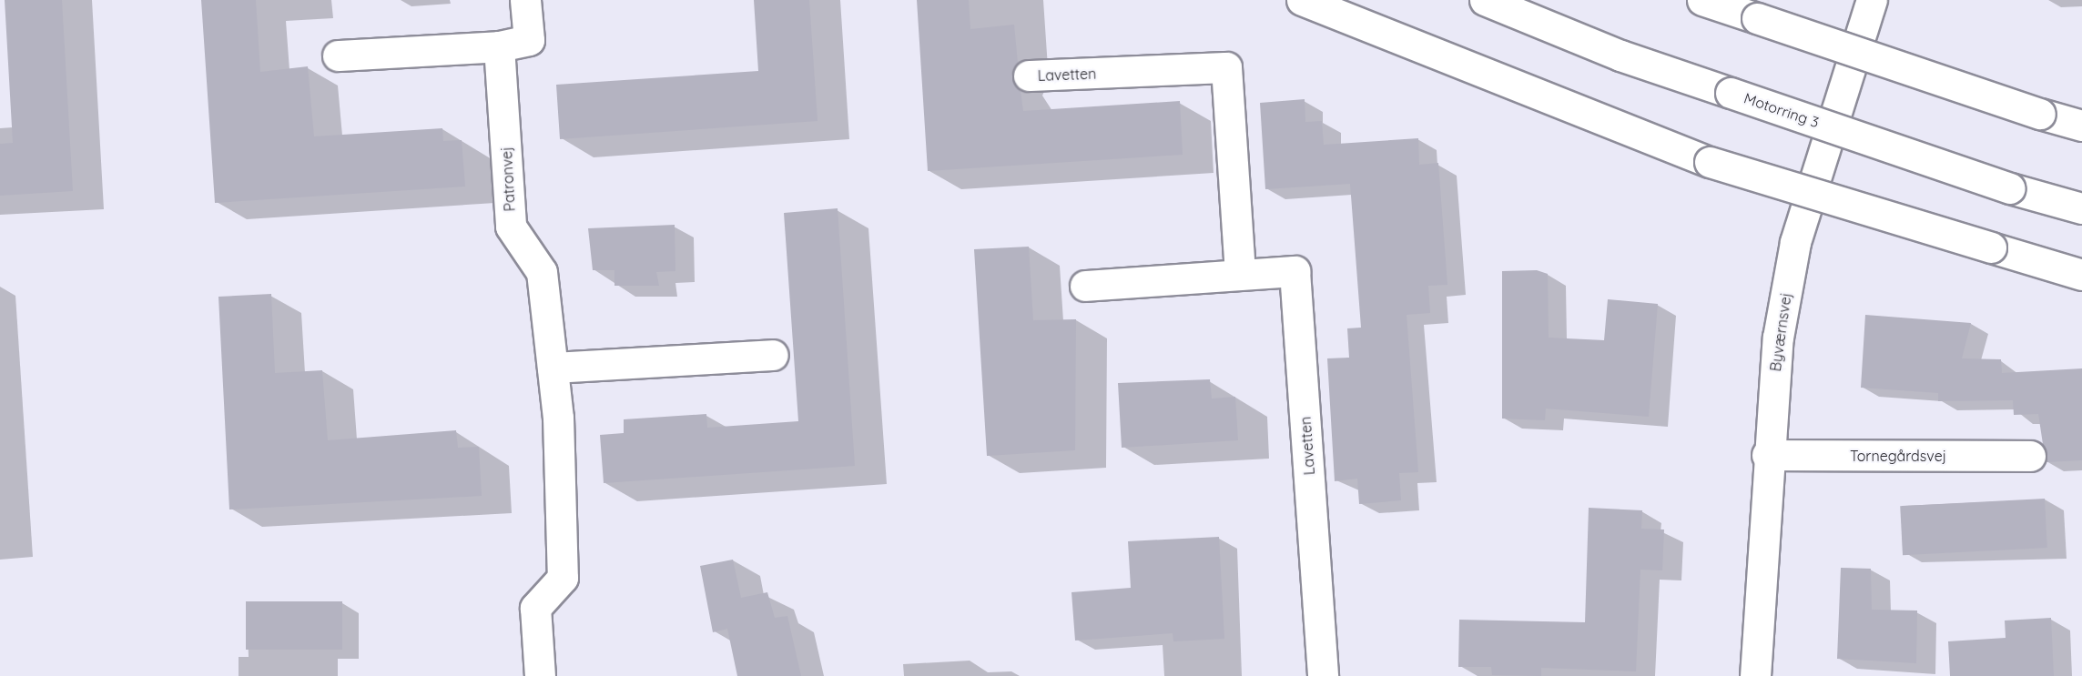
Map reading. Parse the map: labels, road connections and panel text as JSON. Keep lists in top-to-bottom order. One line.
{"streets":{"main road":["Lavetten","Motorring 3","Patronvej","Byværnsvej","Tornegårdsvej"]},"crossings":[["Byværnsvej","Tornegårdsvej"]]}
